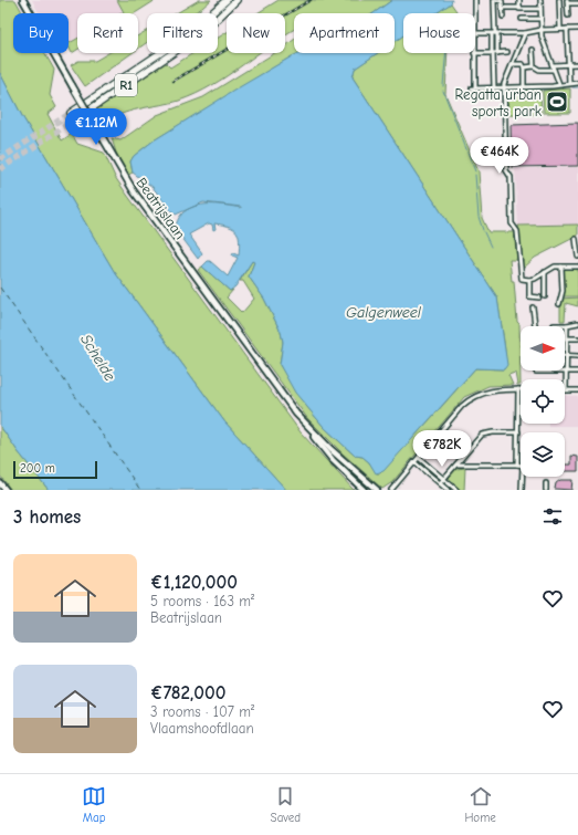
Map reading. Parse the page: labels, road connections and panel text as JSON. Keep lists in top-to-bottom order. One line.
{"streets":{"highway":["R1"],"street":["Beatrijslaan"]},"water":["Galgenweel","Schelde"],"places":{"sports":["Regatta urban sports park"]},"scale_bar":"200 m","north":"right","page":{"chip":["Buy","Rent","Filters","New","Apartment","House"],"price":["€1.12M","€464K","€782K"],"scale":"200 m","heading":"3 homes","list":[{"name":"€1,120,000","note":"5 rooms · 163 m² · Beatrijslaan"},{"name":"€782,000","note":"3 rooms · 107 m² · Vlaamshoofdlaan"}],"tabs":["Map","Saved","Home"]}}
